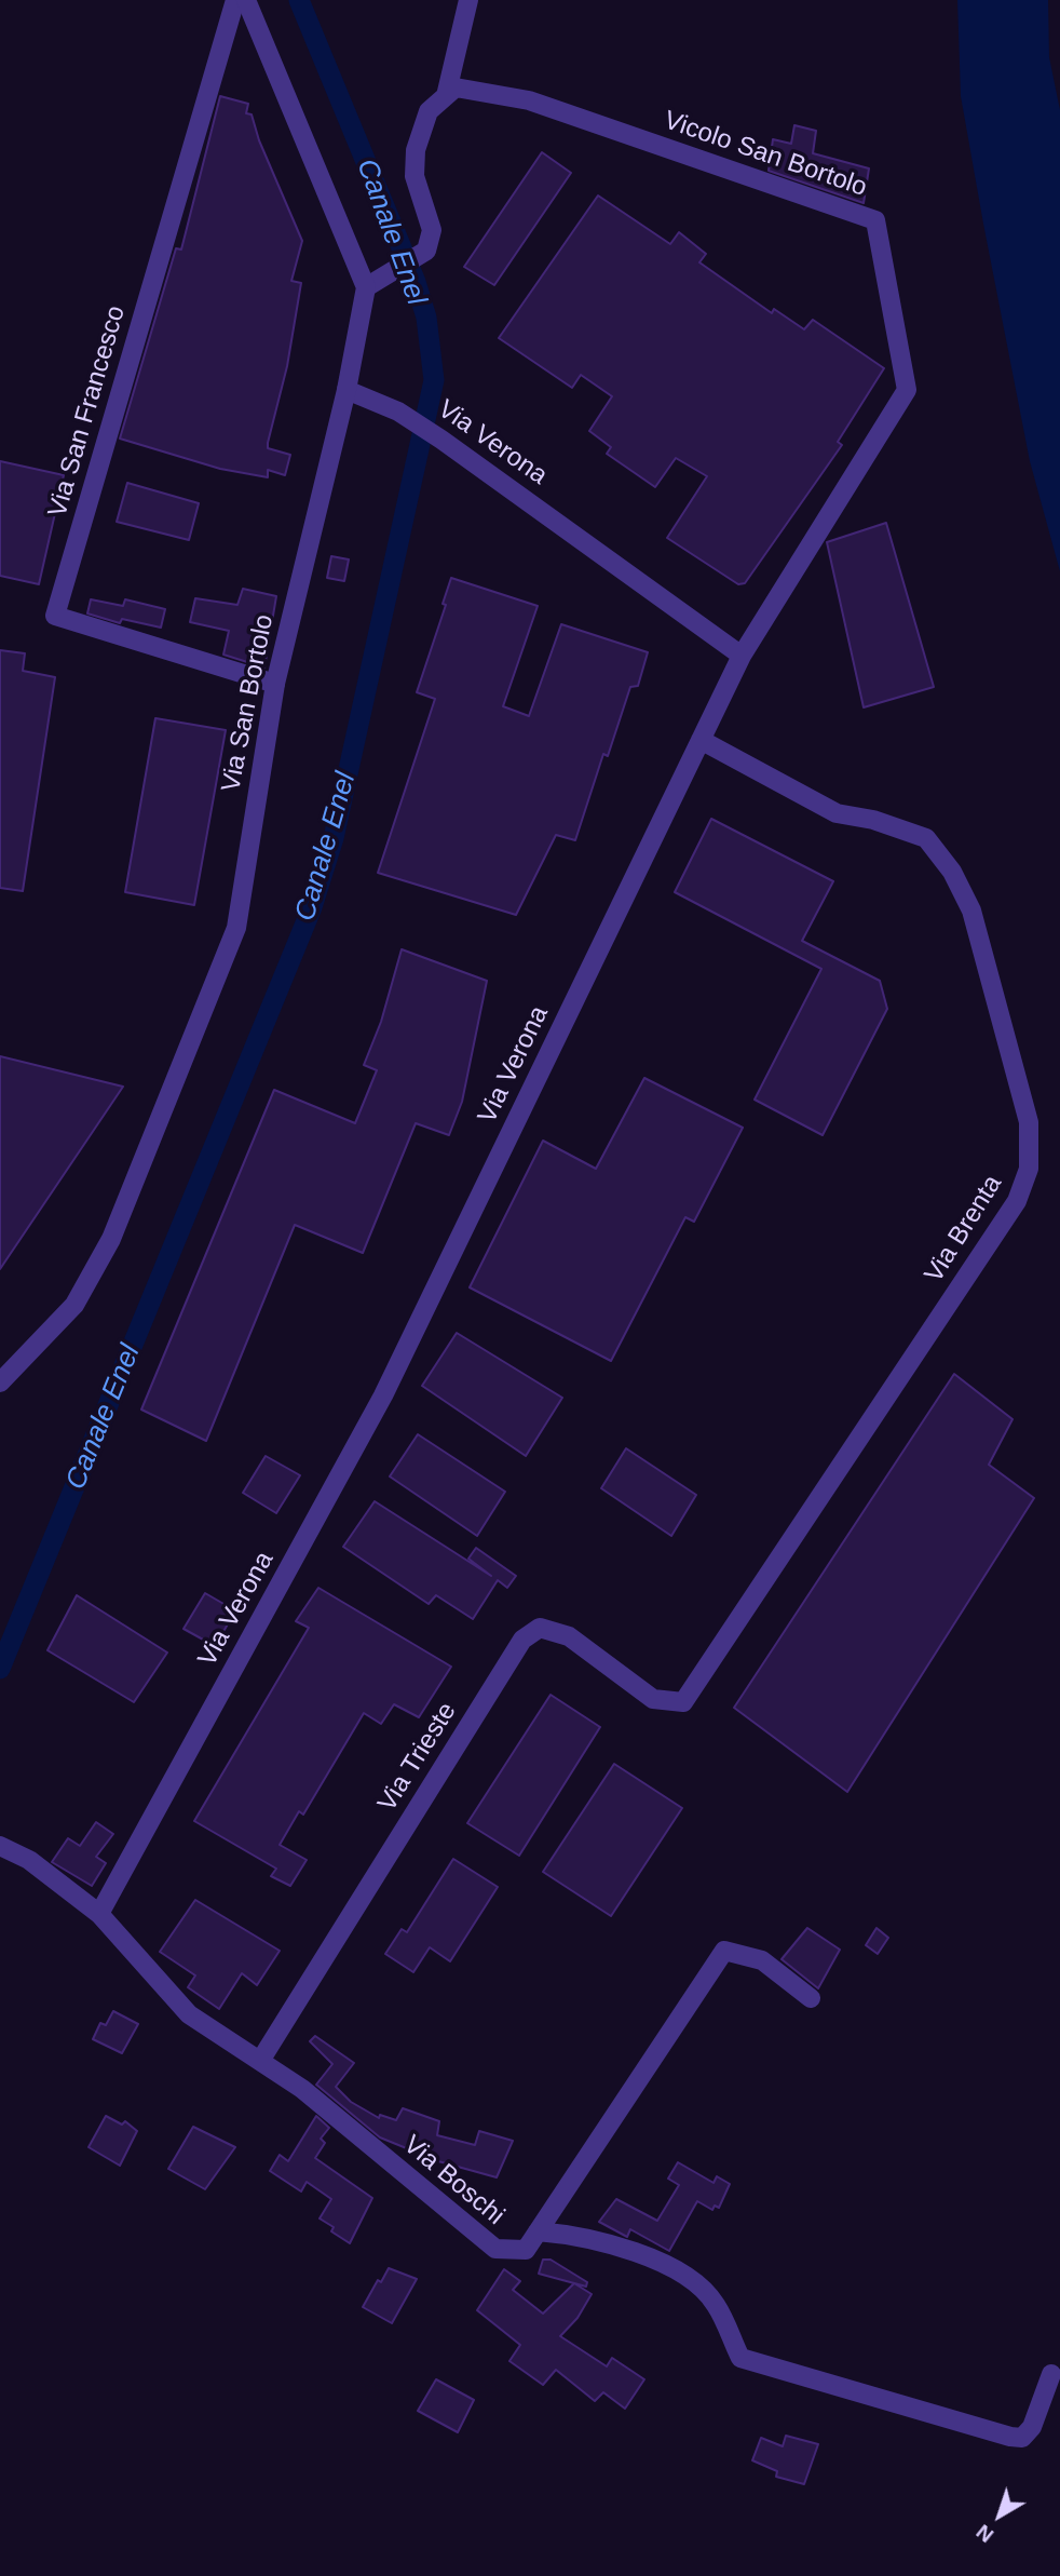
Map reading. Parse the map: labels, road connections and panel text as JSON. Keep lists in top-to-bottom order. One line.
{"streets":{"street":["Vicolo San Bortolo","Via San Francesco","Via Verona","Via San Bortolo","Via Brenta","Via Trieste","Via Boschi"]},"crossings":[["Vicolo San Bortolo","Via Verona"],["Via San Francesco","Via San Bortolo"],["Via Verona","Via San Bortolo"],["Via Verona","Via Brenta"],["Via Verona","Via Boschi"],["Via Brenta","Via Trieste"],["Via Trieste","Via Boschi"]],"water":["Canale Enel"],"north":"bottom left"}
